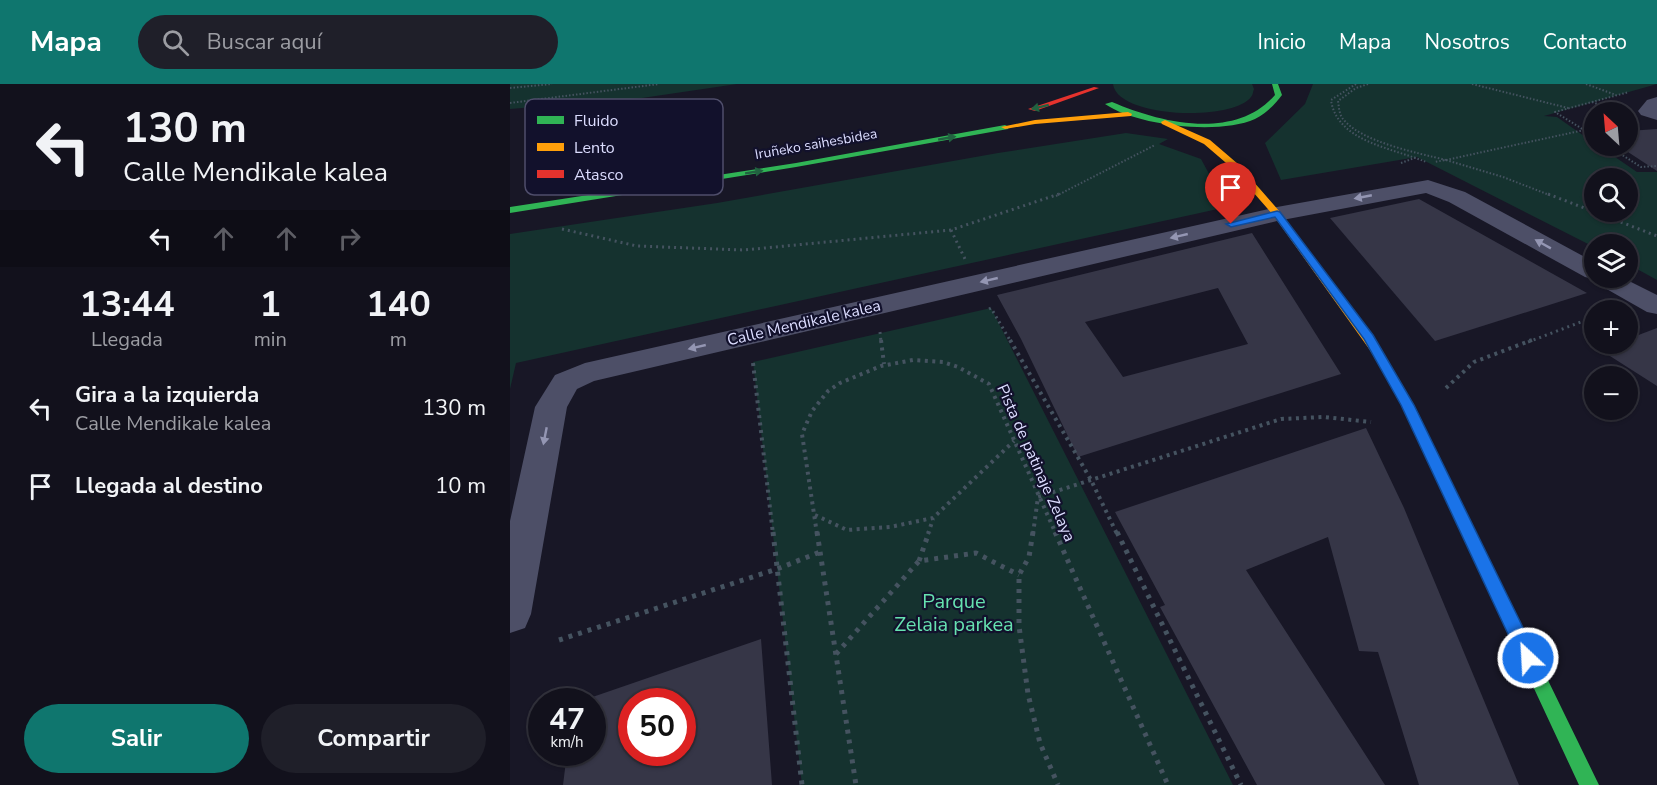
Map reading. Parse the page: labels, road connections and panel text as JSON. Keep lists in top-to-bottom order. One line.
{"streets":{"main road":["Iruñeko saihesbidea"],"street":["Calle Mendikale kalea"],"path":["Pista de patinaje Zelaya"]},"one_way":["Calle Mendikale kalea"],"parks":["Parque Zelaia parkea"],"legend":["Fluido","Lento","Atasco"],"north":"top left","page":{"header":"Mapa","search":"Buscar aquí","nav":["Inicio","Mapa","Nosotros","Contacto"],"turn":["130 m","Calle Mendikale kalea"],"map_buttons":["+","−"],"eta":["13:44","Llegada","1","min","140","m"],"list":[{"name":"Gira a la izquierda","note":"Calle Mendikale kalea","value":"130 m"},{"name":"Llegada al destino","value":"10 m"}],"speed":"47 km/h","limit":"50","buttons":["Salir","Compartir"]}}
